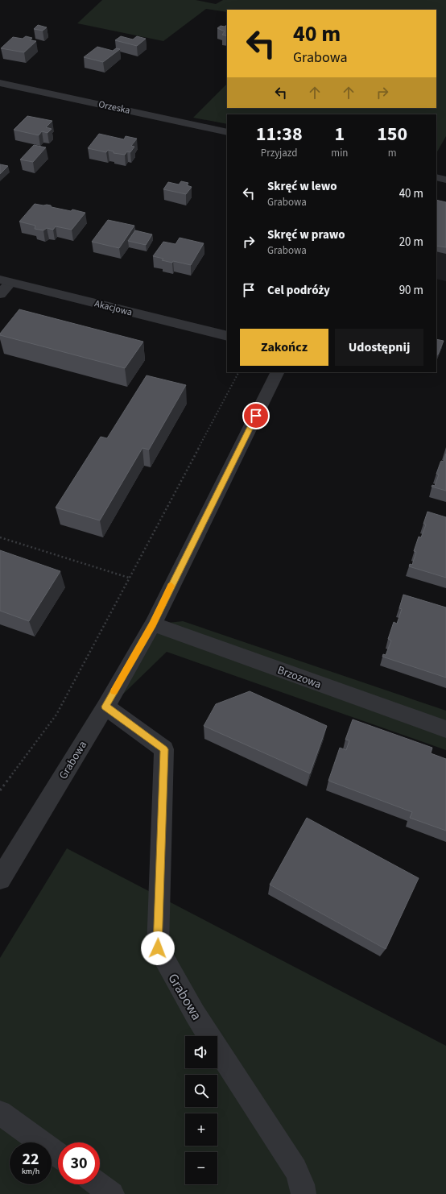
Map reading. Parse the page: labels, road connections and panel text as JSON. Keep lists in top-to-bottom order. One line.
{"streets":{"street":["Orzeska","Akacjowa","Brzozowa","Grabowa"]},"crossings":[["Brzozowa","Grabowa"]],"page":{"turn":["40 m","Grabowa"],"eta":["11:38","Przyjazd","1","min","150","m"],"list":[{"name":"Skręć w lewo","note":"Grabowa","value":"40 m"},{"name":"Skręć w prawo","note":"Grabowa","value":"20 m"},{"name":"Cel podróży","value":"90 m"}],"buttons":["Zakończ","Udostępnij"],"map_buttons":["+","−"],"speed":"22 km/h","limit":"30"}}
